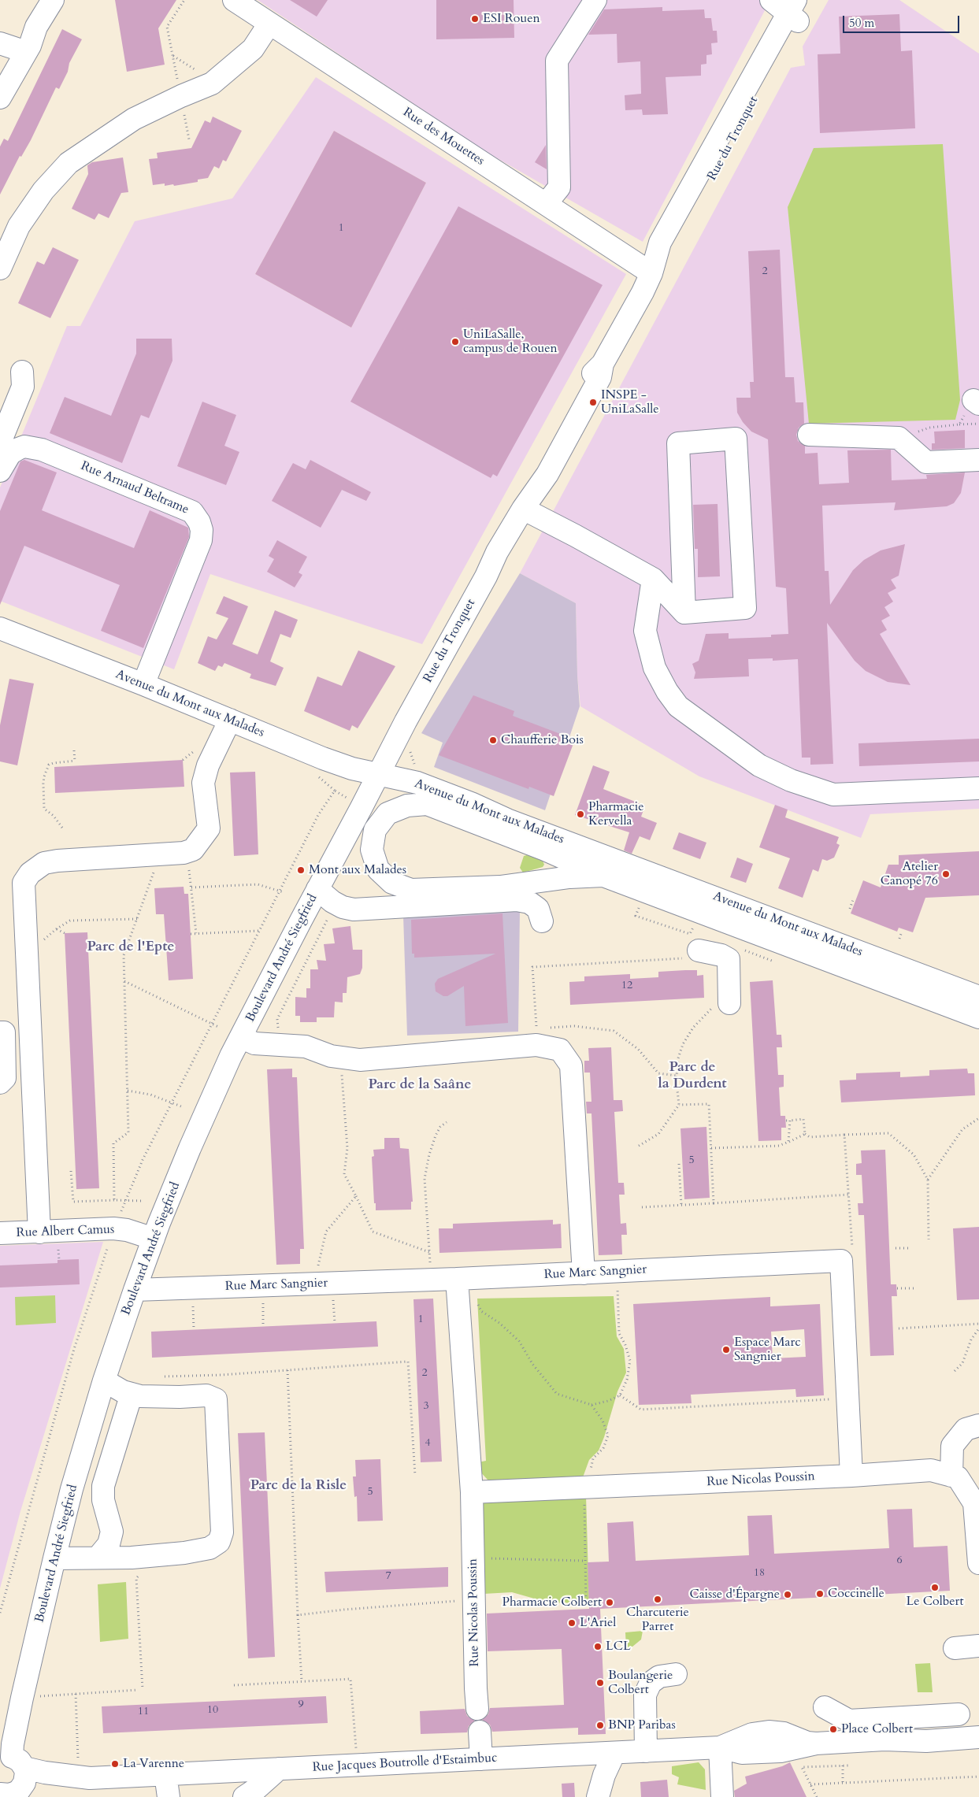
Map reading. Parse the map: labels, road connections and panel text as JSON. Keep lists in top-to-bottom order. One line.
{"streets":{"street":["Rue des Mouettes","Rue du Tronquet","Rue Arnaud Beltrame","Avenue du Mont aux Malades","Boulevard André Siegfried","Rue Albert Camus","Rue Marc Sangnier","Rue Nicolas Poussin","Rue Jacques Boutrolle d'Estaimbuc"]},"crossings":[["Rue des Mouettes","Rue du Tronquet"],["Rue du Tronquet","Avenue du Mont aux Malades"],["Rue du Tronquet","Boulevard André Siegfried"],["Rue Arnaud Beltrame","Avenue du Mont aux Malades"],["Avenue du Mont aux Malades","Boulevard André Siegfried"],["Boulevard André Siegfried","Rue Albert Camus"],["Boulevard André Siegfried","Rue Marc Sangnier"],["Boulevard André Siegfried","Rue Jacques Boutrolle d'Estaimbuc"],["Rue Marc Sangnier","Rue Nicolas Poussin"]],"districts":["Parc de l'Epte","Parc de la Durdent","Parc de la Saâne","Parc de la Risle"],"places":["ESI Rouen","UniLaSalle, campus de Rouen","INSPE - UniLaSalle","Chaufferie Bois","Pharmacie Kervella","Mont aux Malades","Atelier Canopé 76","Espace Marc Sangnier","Le Colbert","Coccinelle","Caisse d'Épargne","Charcuterie Parret","Pharmacie Colbert","L'Ariel","LCL","Boulangerie Colbert","BNP Paribas","Place Colbert","La Varenne"],"house_numbers":["1","2","12","5","1","2","3","4","5","6","18","7","9","10","11"],"scale_bar":"50 m"}
